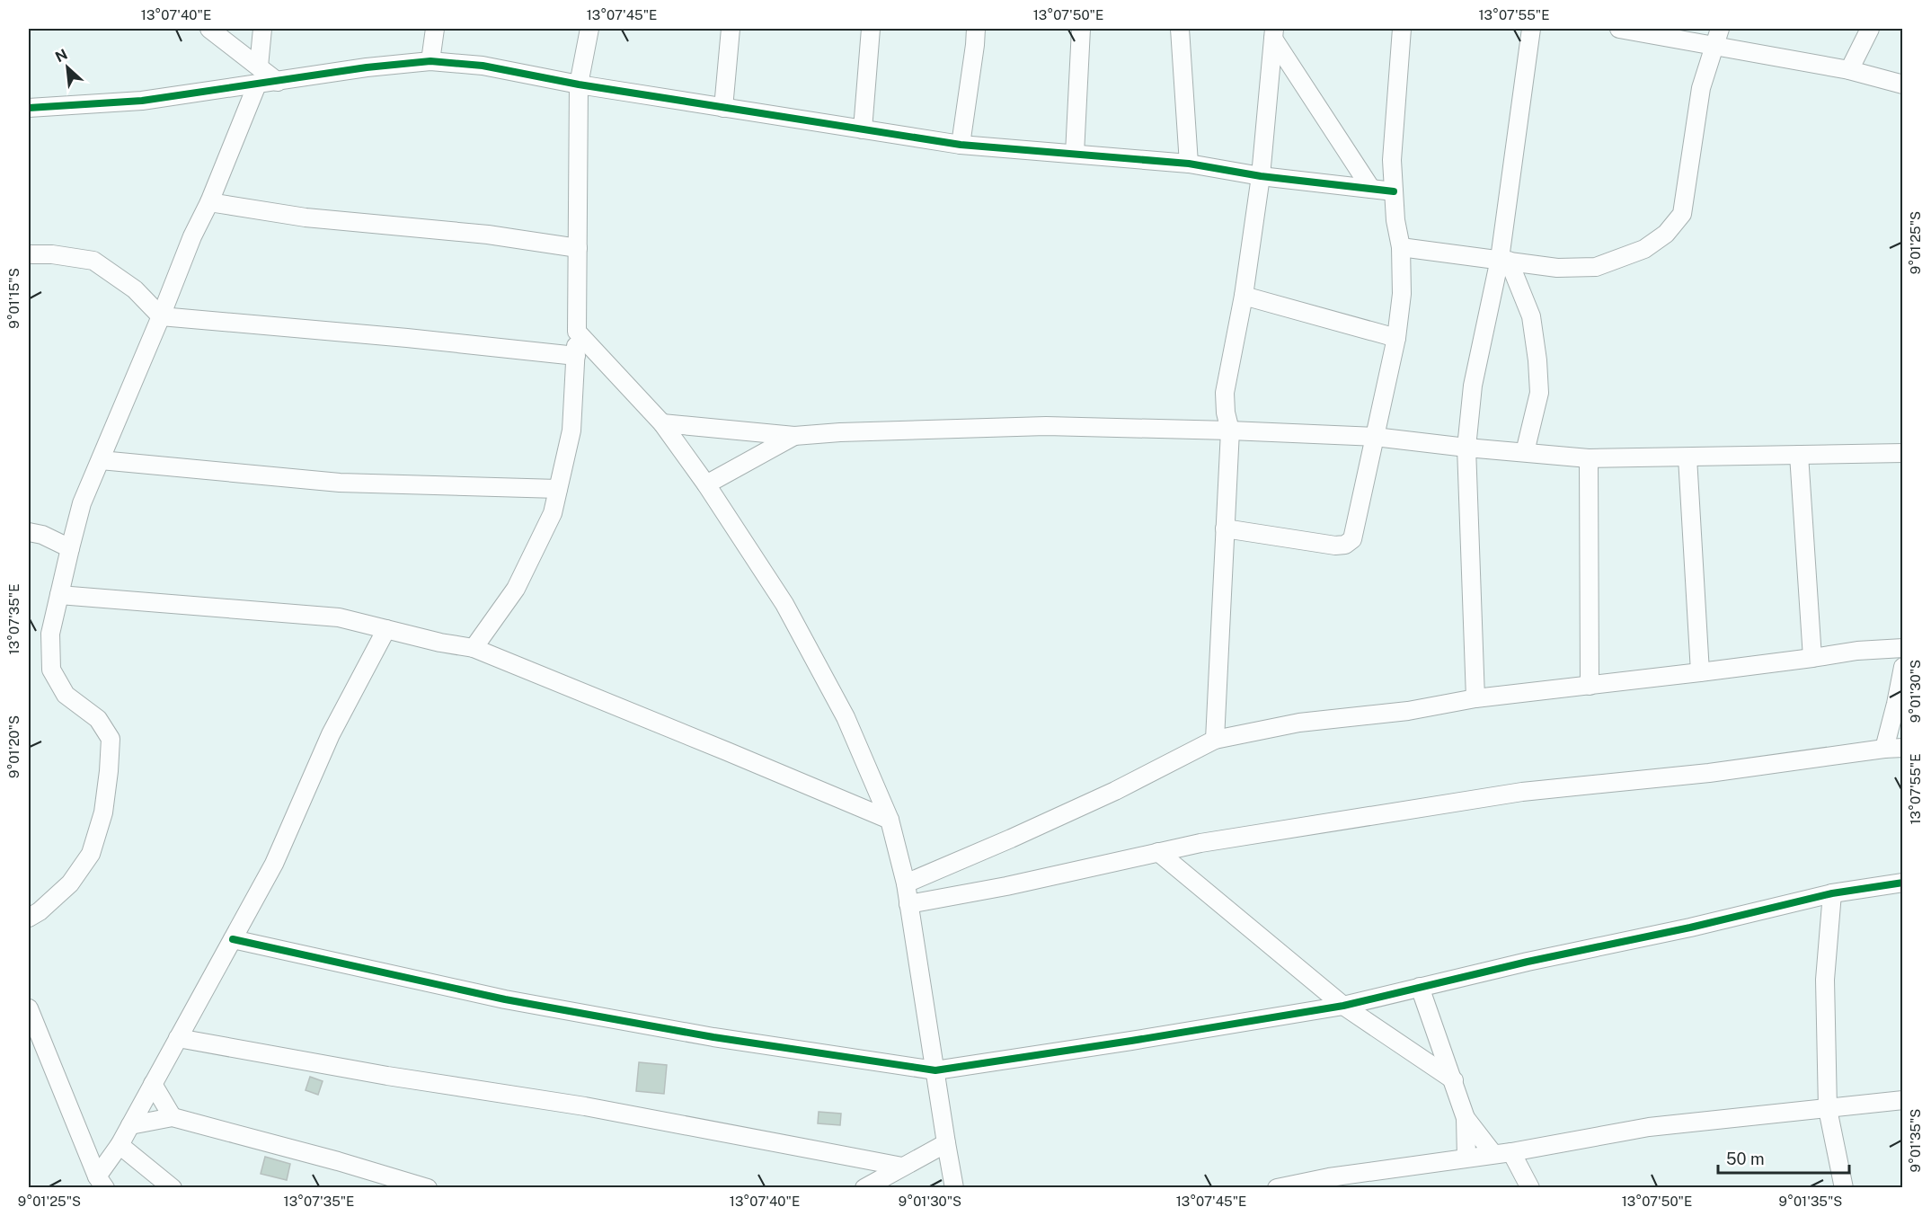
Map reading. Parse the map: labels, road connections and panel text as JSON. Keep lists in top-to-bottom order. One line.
{"scale_bar":"50 m","north":"top left","coordinates":["13°07'40\"E","13°07'45\"E","13°07'50\"E","13°07'55\"E","9°01'25\"S","9°01'15\"S","13°07'35\"E","9°01'30\"S","9°01'20\"S","9°01'35\"S"]}
